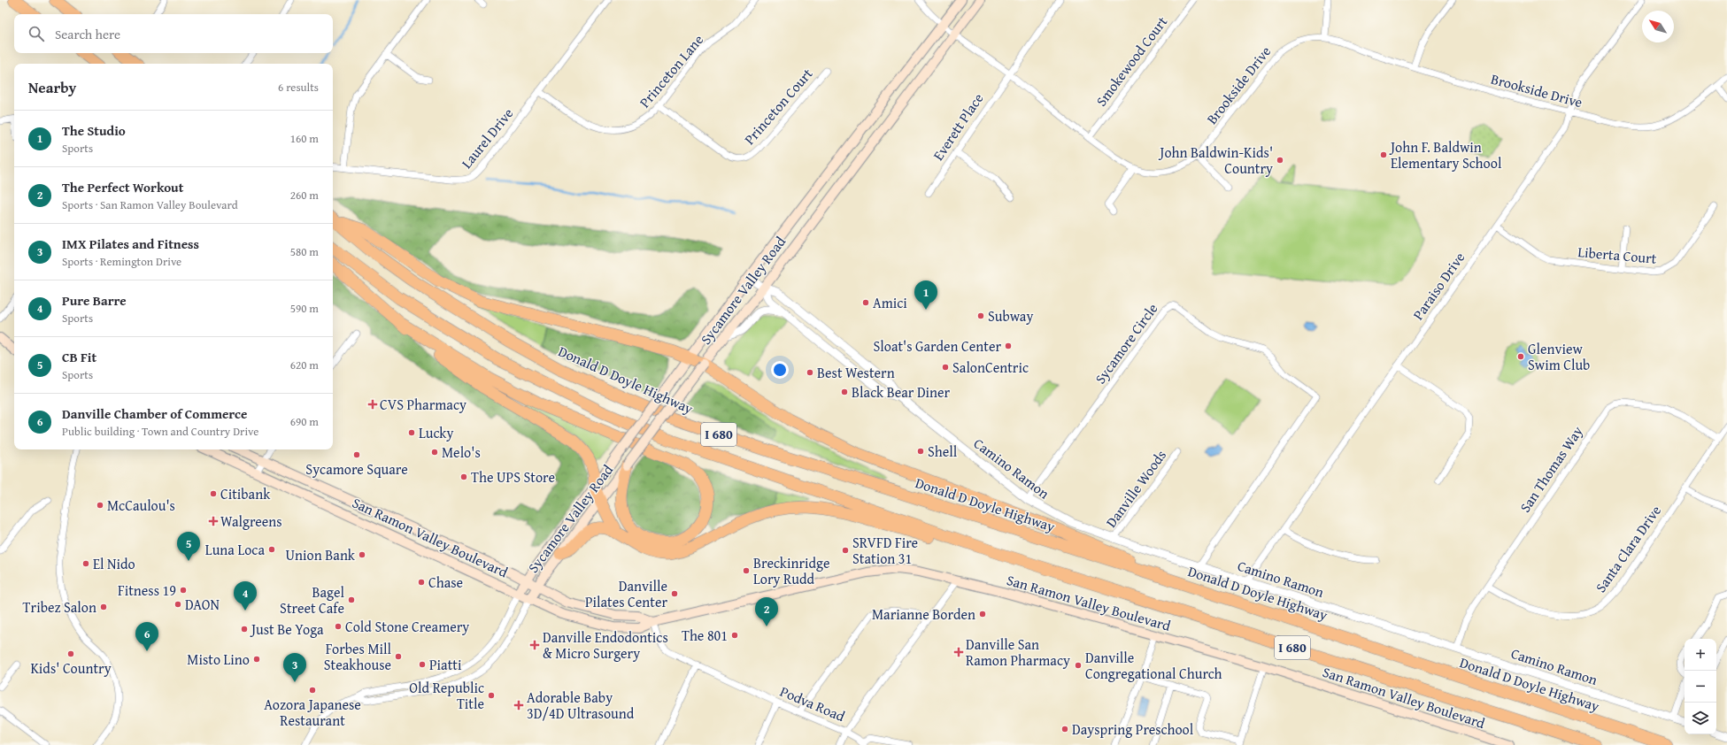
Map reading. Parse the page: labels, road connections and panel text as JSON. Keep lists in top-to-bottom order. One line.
{"streets":{"highway":["Donald D Doyle Highway","I 680"],"main road":["Sycamore Valley Road","San Ramon Valley Boulevard"],"street":["Smokewood Court","Princeton Lane","Brookside Drive","Princeton Court","Everett Place","Laurel Drive","Liberta Court","Paraiso Drive","Sycamore Circle","Camino Ramon","San Thomas Way","Danville Woods","Santa Clara Drive","Podva Road"]},"crossings":[["Smokewood Court","Brookside Drive"],["Princeton Lane","Princeton Court"],["Princeton Lane","Laurel Drive"],["Brookside Drive","Everett Place"],["Brookside Drive","Paraiso Drive"],["Brookside Drive","Sycamore Valley Road"],["Liberta Court","Paraiso Drive"],["Paraiso Drive","Camino Ramon"],["Sycamore Valley Road","Camino Ramon"],["Sycamore Valley Road","San Ramon Valley Boulevard"],["Sycamore Circle","Camino Ramon"],["Camino Ramon","San Thomas Way"],["Camino Ramon","Danville Woods"],["San Thomas Way","Santa Clara Drive"],["San Ramon Valley Boulevard","Podva Road"]],"places":{"other":["John F. Baldwin Elementary School","John Baldwin-Kids' Country","Amici","Subway","Sloat's Garden Center","Glenview Swim Club","SalonCentric","Best Western","Black Bear Diner","Lucky","Shell","Melo's","Sycamore Square","The UPS Store","Citibank","McCaulou's","Luna Loca","SRVFD Fire Station 31","Union Bank","El Nido","Breckinridge Lory Rudd","Chase","Fitness 19","Danville Pilates Center","Bagel Street Cafe","DAON","Tribez Salon","Marianne Borden","Cold Stone Creamery","Just Be Yoga","The 801","Kids' Country","Forbes Mill Steakhouse","Misto Lino","Piatti","Danville Congregational Church","Aozora Japanese Restaurant","Old Republic Title","Dayspring Preschool"],"health":["CVS Pharmacy","Walgreens","Danville Endodontics & Micro Surgery","Danville San Ramon Pharmacy","Adorable Baby 3D/4D Ultrasound"]},"north":"top left","page":{"search":"Search here","heading":["Nearby","6 results"],"list":[{"mark":"1","name":"The Studio","note":"Sports","value":"160 m"},{"mark":"2","name":"The Perfect Workout","note":"Sports · San Ramon Valley Boulevard","value":"260 m"},{"mark":"3","name":"IMX Pilates and Fitness","note":"Sports · Remington Drive","value":"580 m"},{"mark":"4","name":"Pure Barre","note":"Sports","value":"590 m"},{"mark":"5","name":"CB Fit","note":"Sports","value":"620 m"},{"mark":"6","name":"Danville Chamber of Commerce","note":"Public building · Town and Country Drive","value":"690 m"}],"pins":["1","5","4","2","6","3"],"map_buttons":["+","−"]}}
